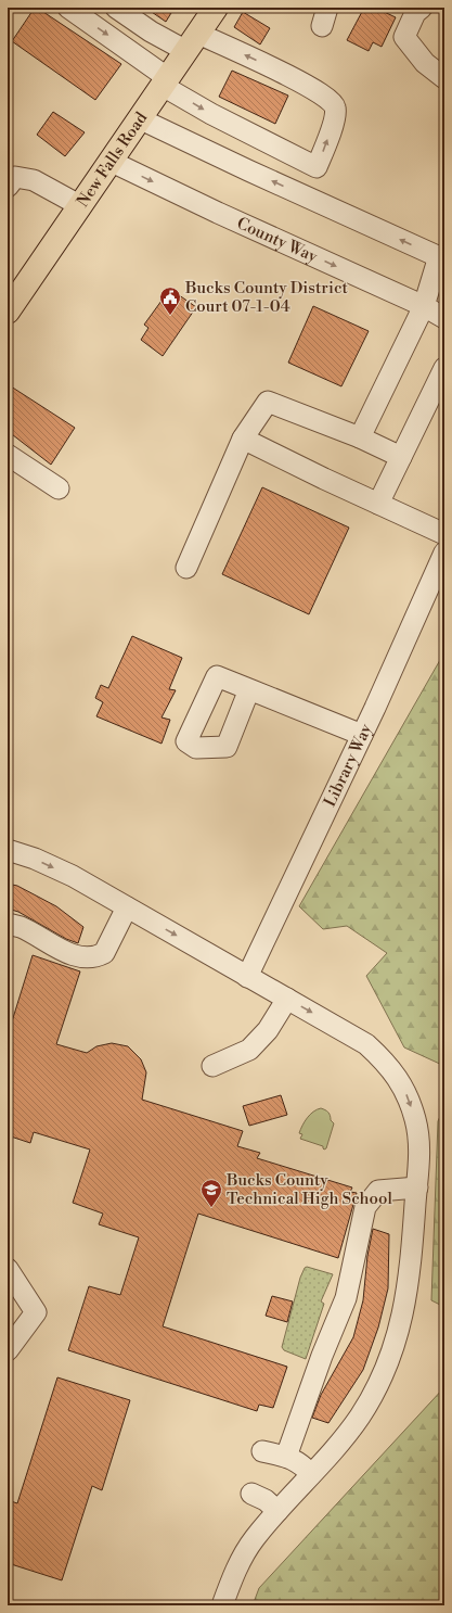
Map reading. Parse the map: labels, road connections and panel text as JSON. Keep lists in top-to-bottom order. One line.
{"streets":{"main road":["New Falls Road"],"street":["County Way","Library Way"]},"crossings":[["New Falls Road","County Way"]],"places":{"public building":["Bucks County District Court 07-1-04"],"school or university":["Bucks County Technical High School"]}}
